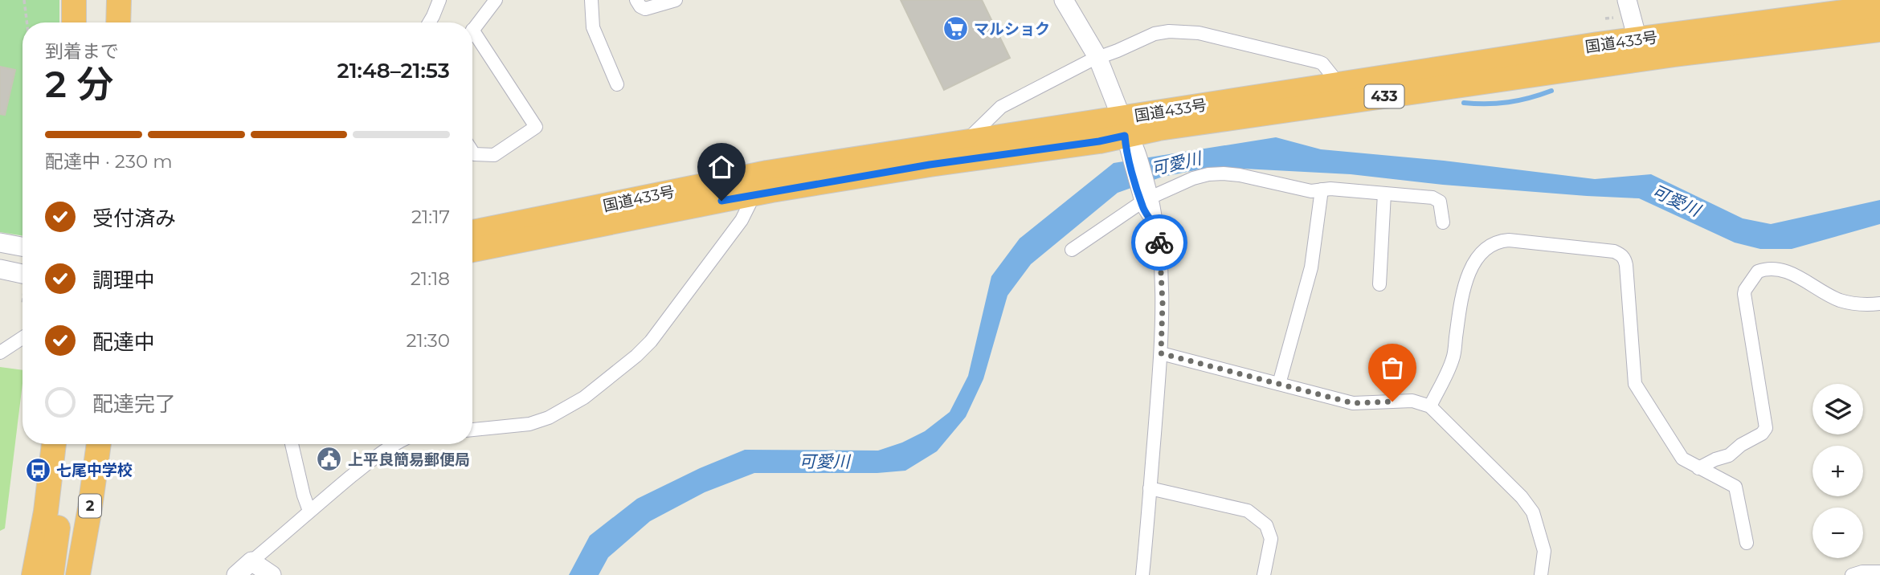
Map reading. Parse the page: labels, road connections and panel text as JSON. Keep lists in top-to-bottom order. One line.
{"streets":{"highway":["国道433号","433","2"]},"water":["可愛川"],"places":{"supermarket":["マルショク"],"public building":["上平良簡易郵便局"],"bus stop":["七尾中学校"]},"page":{"heading":["2 分","到着まで","21:48–21:53"],"bar":"配達中 · 230 m","list":[["受付済み","21:17"],["調理中","21:18"],["配達中","21:30"],"配達完了"],"map_buttons":["+","−"]}}
